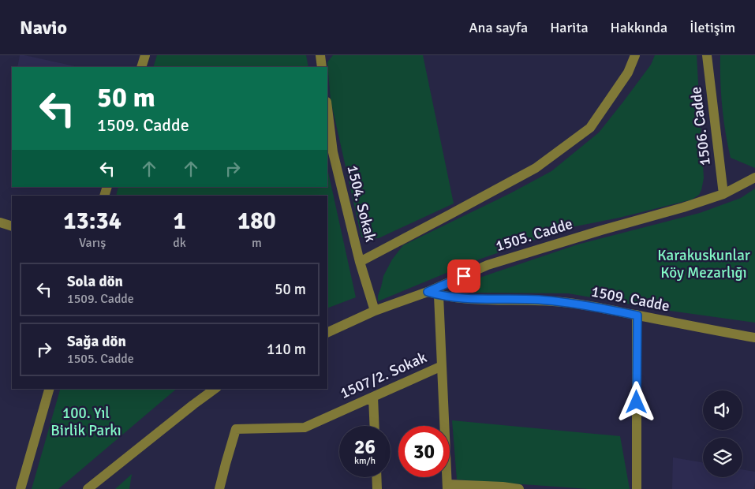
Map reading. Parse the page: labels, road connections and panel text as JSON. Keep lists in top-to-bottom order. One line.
{"streets":{"street":["1506. Cadde","1504. Sokak","1505. Cadde","1509. Cadde","1507/2. Sokak"]},"crossings":[["1506. Cadde","1505. Cadde"],["1504. Sokak","1505. Cadde"],["1505. Cadde","1509. Cadde"]],"parks":["Karakuskunlar Köy Mezarlığı","100. Yıl Birlik Parkı"],"page":{"header":"Navio","nav":["Ana sayfa","Harita","Hakkında","İletişim"],"turn":["50 m","1509. Cadde"],"eta":["13:34","Varış","1","dk","180","m"],"list":[{"name":"Sola dön","note":"1509. Cadde","value":"50 m"},{"name":"Sağa dön","note":"1505. Cadde","value":"110 m"}],"speed":"26 km/h","limit":"30"}}
